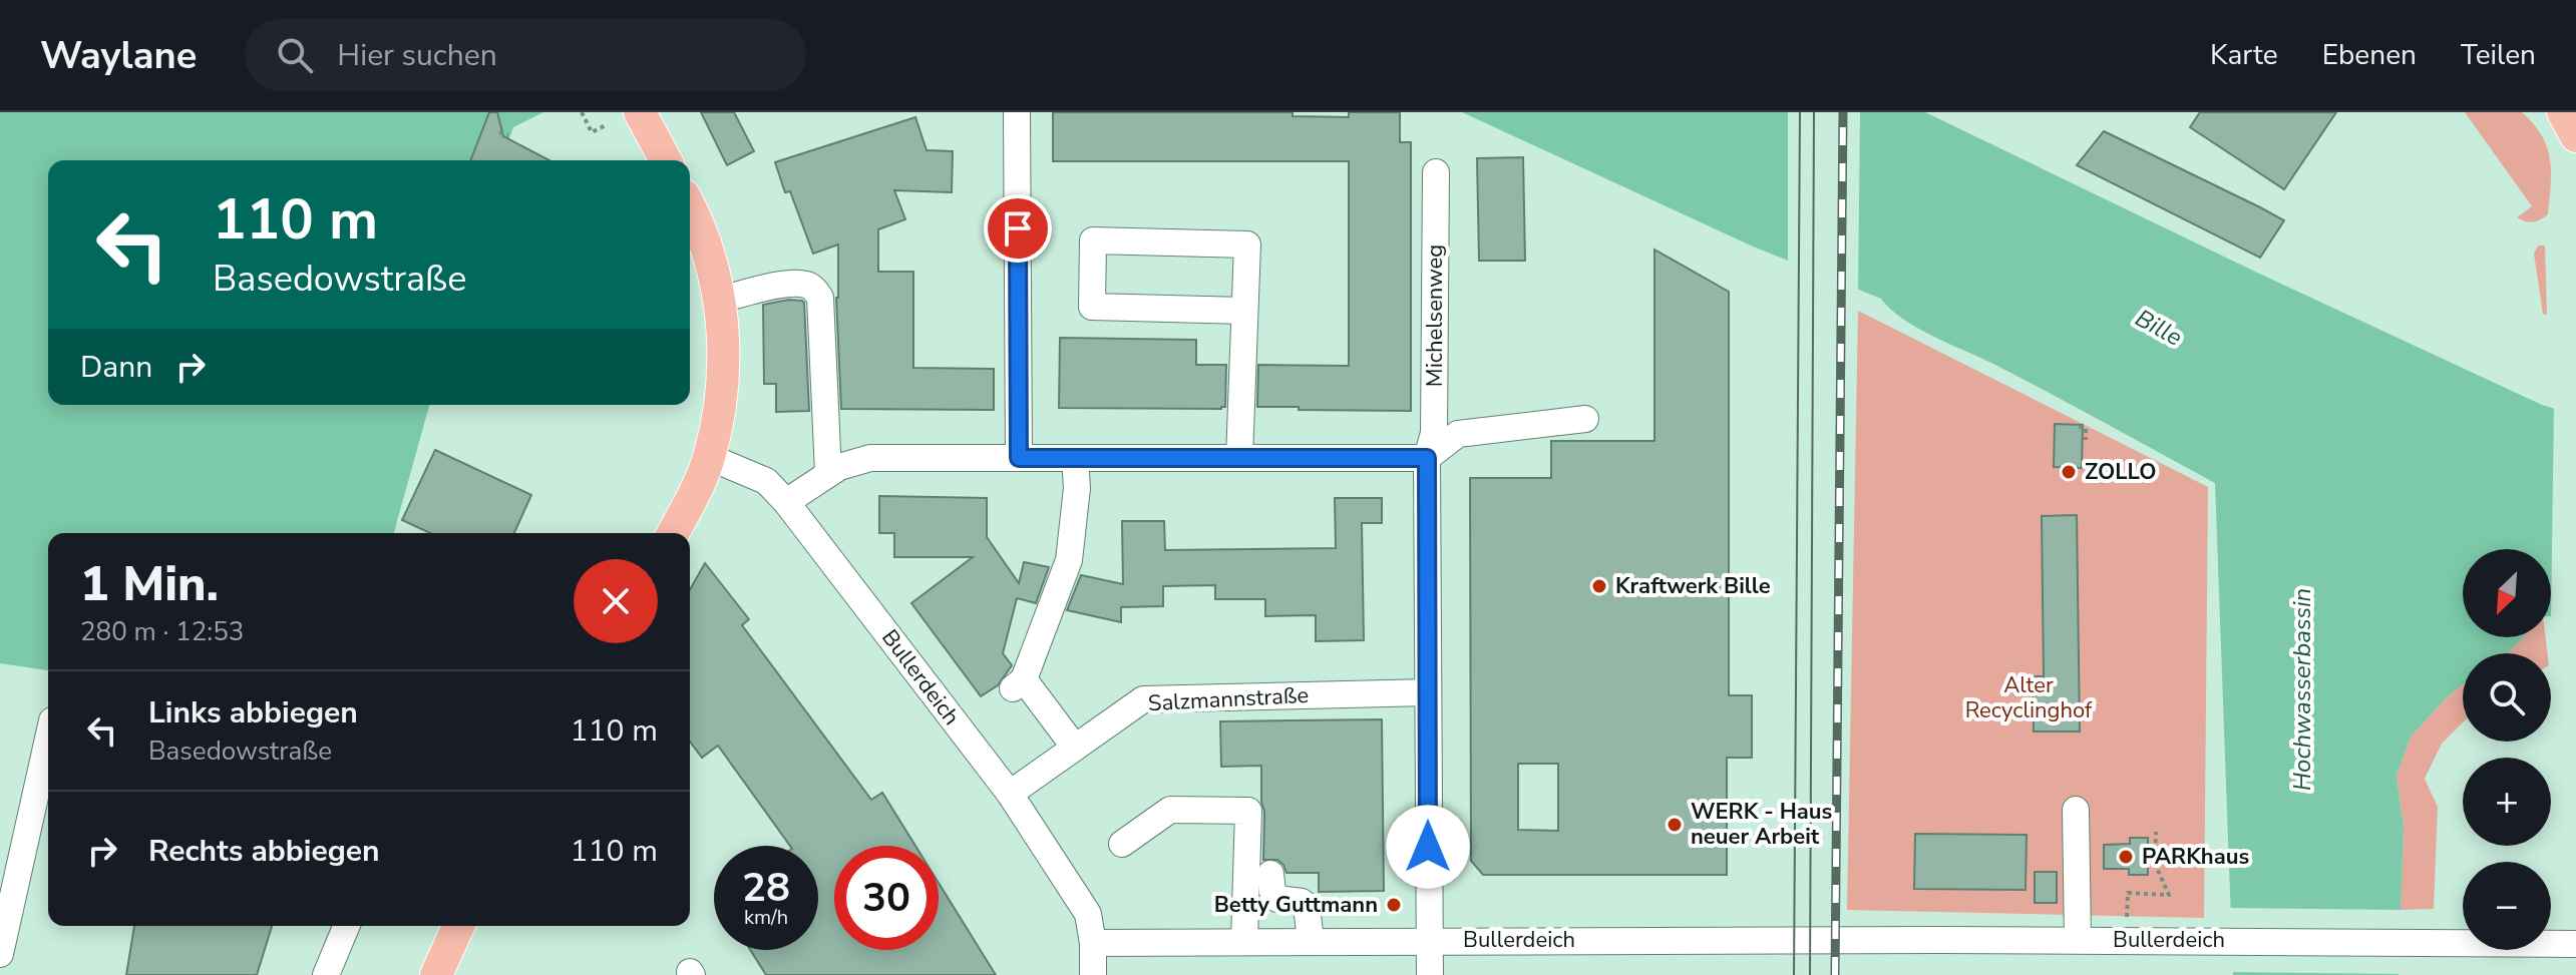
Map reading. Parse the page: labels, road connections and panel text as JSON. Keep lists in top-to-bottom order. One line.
{"streets":{"street":["Michelsenweg","Bullerdeich","Salzmannstraße"]},"crossings":[["Michelsenweg","Bullerdeich"],["Michelsenweg","Salzmannstraße"],["Bullerdeich","Salzmannstraße"]],"water":["Bille","Hochwasserbassin"],"parks":["Alter Recyclinghof"],"places":["ZOLLO","Kraftwerk Bille","WERK - Haus neuer Arbeit","PARKhaus","Betty Guttmann"],"north":"bottom left","page":{"header":"Waylane","search":"Hier suchen","nav":["Karte","Ebenen","Teilen"],"turn":["110 m","Basedowstraße"],"then":"Dann","heading":["1 Min.","280 m · 12:53"],"map_buttons":["+","−"],"list":[{"name":"Links abbiegen","note":"Basedowstraße","value":"110 m"},{"name":"Rechts abbiegen","value":"110 m"}],"speed":"28 km/h","limit":"30"}}
